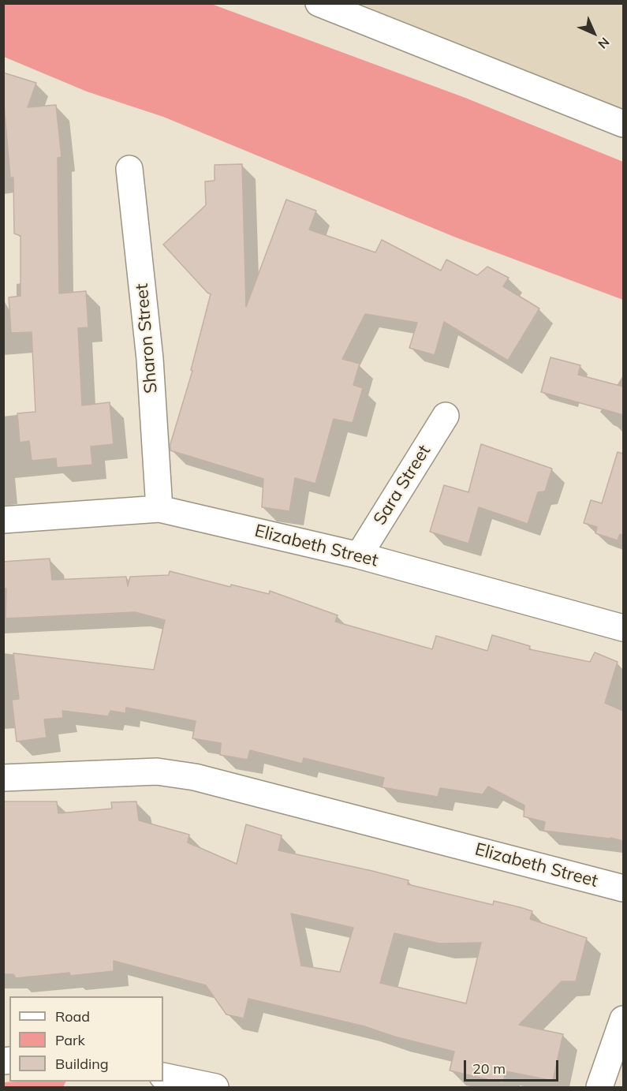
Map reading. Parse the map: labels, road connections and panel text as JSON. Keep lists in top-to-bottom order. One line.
{"streets":{"street":["Sharon Street","Sara Street","Elizabeth Street"]},"crossings":[["Sharon Street","Elizabeth Street"],["Sara Street","Elizabeth Street"]],"legend":["Road","Park","Building"],"scale_bar":"20 m","north":"bottom right"}
